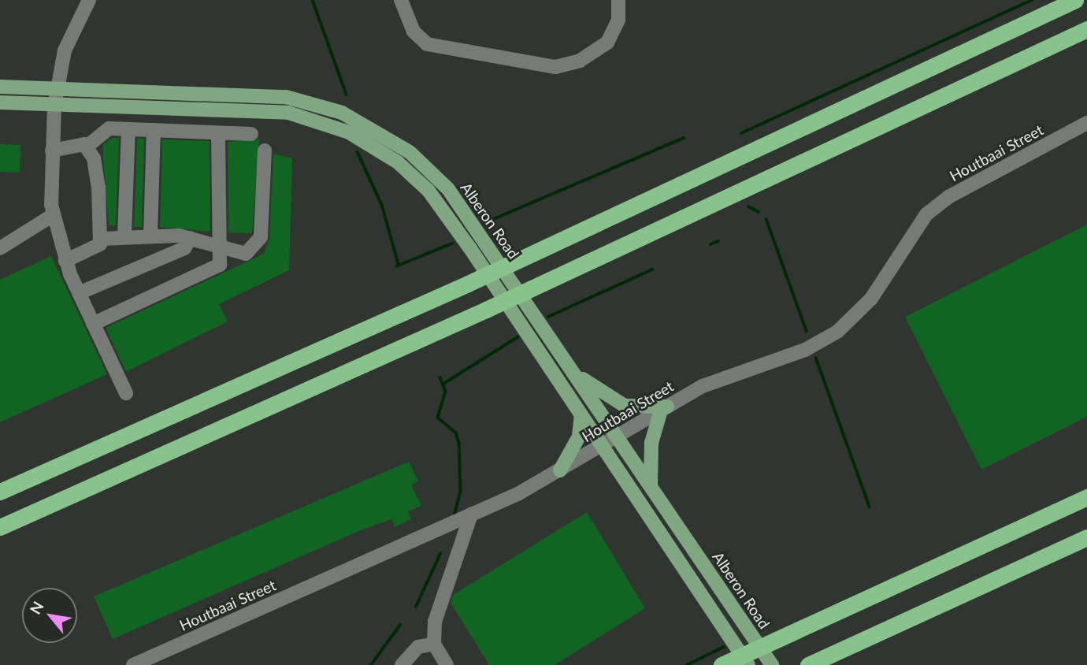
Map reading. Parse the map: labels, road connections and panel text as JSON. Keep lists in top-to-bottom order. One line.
{"streets":{"main road":["Alberon Road"],"street":["Houtbaai Street"]},"crossings":[["Houtbaai Street","Alberon Road"]],"north":"top left"}
